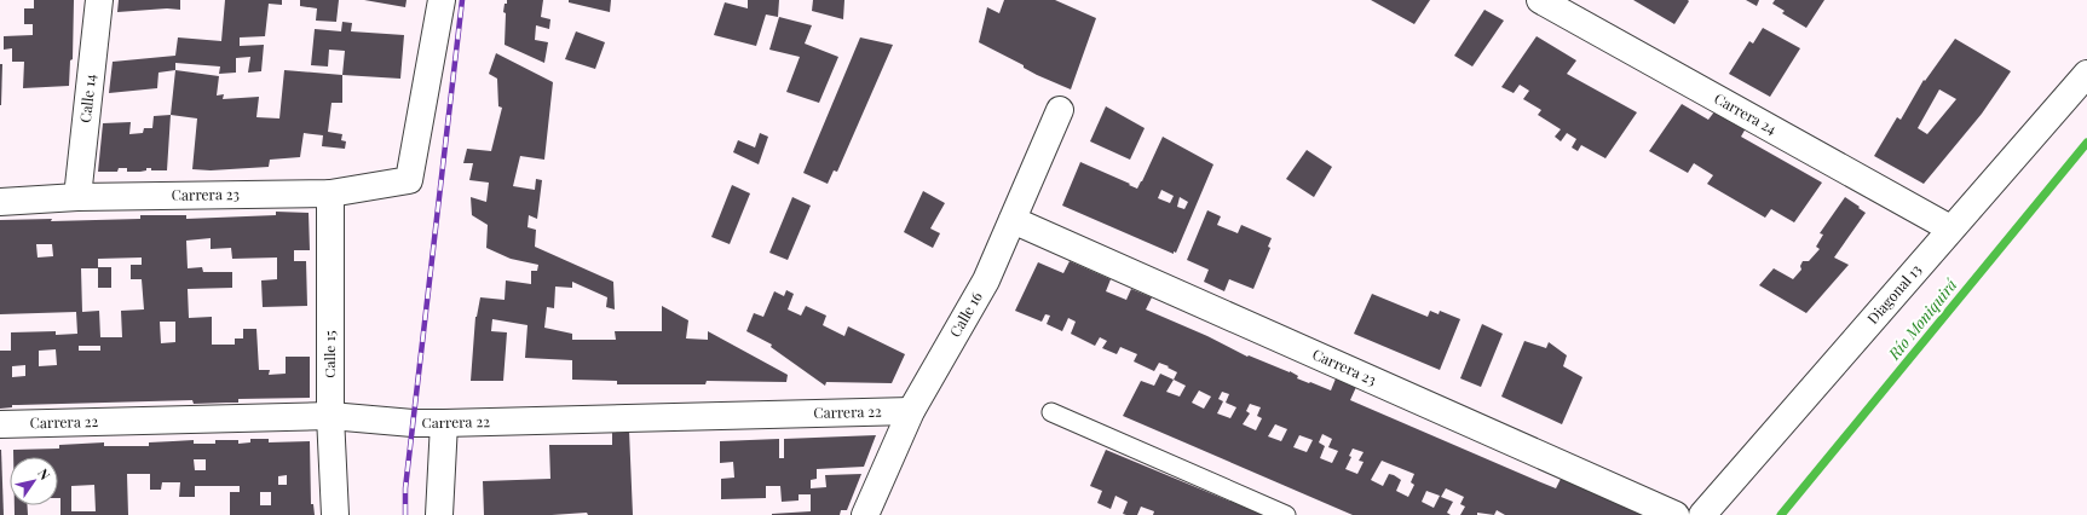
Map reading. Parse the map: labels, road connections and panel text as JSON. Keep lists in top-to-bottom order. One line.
{"streets":{"street":["Calle 14","Carrera 24","Carrera 23","Diagonal 13","Calle 16","Calle 15","Carrera 22"]},"crossings":[["Calle 14","Carrera 23"],["Carrera 24","Diagonal 13"],["Carrera 23","Calle 16"],["Carrera 23","Calle 15"],["Calle 16","Carrera 22"],["Calle 15","Carrera 22"]],"water":["Río Moniquirá"],"north":"top right"}
